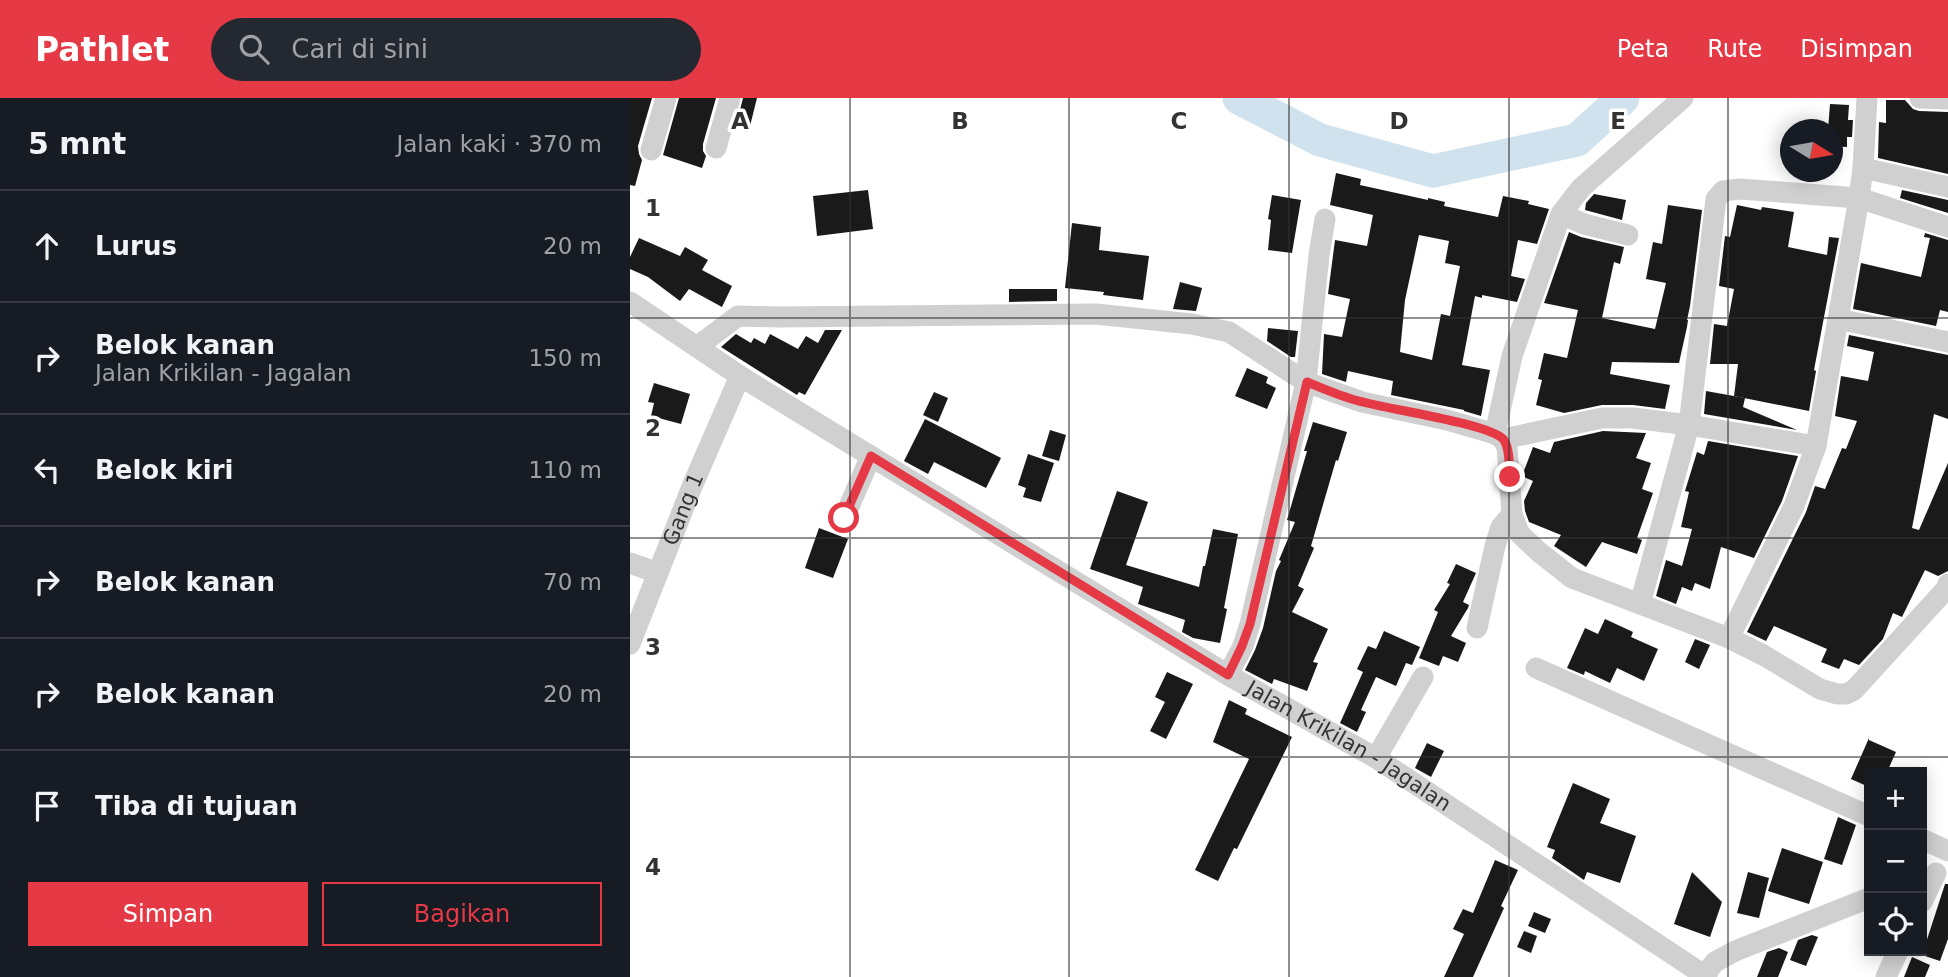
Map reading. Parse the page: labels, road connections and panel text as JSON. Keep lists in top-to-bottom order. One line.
{"streets":{"street":["Gang 1","Jalan Krikilan - Jagalan"]},"crossings":[["Gang 1","Jalan Krikilan - Jagalan"]],"north":"right","page":{"header":"Pathlet","search":"Cari di sini","nav":["Peta","Rute","Disimpan"],"heading":["5 mnt","Jalan kaki · 370 m"],"list":[["Lurus","20 m"],["Belok kanan","Jalan Krikilan - Jagalan","150 m"],["Belok kiri","110 m"],["Belok kanan","70 m"],["Belok kanan","20 m"],"Tiba di tujuan"],"map_buttons":["+","−"],"buttons":["Simpan","Bagikan"]},"grid":{"columns":["A","B","C","D","E"],"rows":["1","2","3","4"]}}
